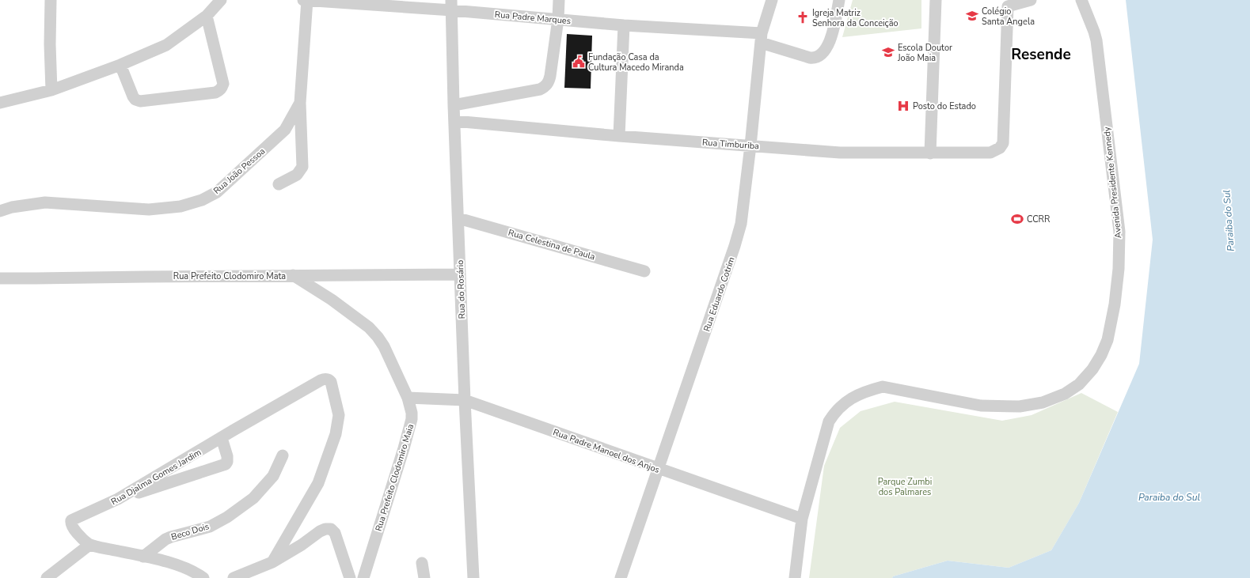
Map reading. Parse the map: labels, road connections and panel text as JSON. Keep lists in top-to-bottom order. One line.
{"streets":{"street":["Rua Padre Marques","Rua Timburiba","Rua João Pessoa","Avenida Presidente Kennedy","Rua Celestina de Paula","Rua Prefeito Clodomiro Mata","Rua do Rosário","Rua Eduardo Cotrim","Rua Padre Manoel dos Anjos","Rua Djalma Gomes Jardim","Rua Prefeito Clodomiro Maia","Beco Dois"]},"crossings":[["Rua Padre Marques","Rua João Pessoa"],["Rua Padre Marques","Rua do Rosário"],["Rua Padre Marques","Rua Eduardo Cotrim"],["Rua Timburiba","Rua do Rosário"],["Rua Timburiba","Rua Eduardo Cotrim"],["Avenida Presidente Kennedy","Rua Padre Manoel dos Anjos"],["Rua Celestina de Paula","Rua do Rosário"],["Rua Prefeito Clodomiro Mata","Rua do Rosário"],["Rua Prefeito Clodomiro Mata","Rua Prefeito Clodomiro Maia"],["Rua do Rosário","Rua Padre Manoel dos Anjos"],["Rua Eduardo Cotrim","Rua Padre Manoel dos Anjos"],["Rua Padre Manoel dos Anjos","Rua Prefeito Clodomiro Maia"]],"districts":["Resende"],"water":["Paraiba do Sul"],"parks":["Parque Zumbi dos Palmares"],"places":{"school or university":["Colégio Santa Angela","Escola Doutor João Maia"],"church":["Igreja Matriz Senhora da Conceição"],"public building":["Fundação Casa da Cultura Macedo Miranda"],"hospital":["Posto do Estado"],"sports":["CCRR"]}}
